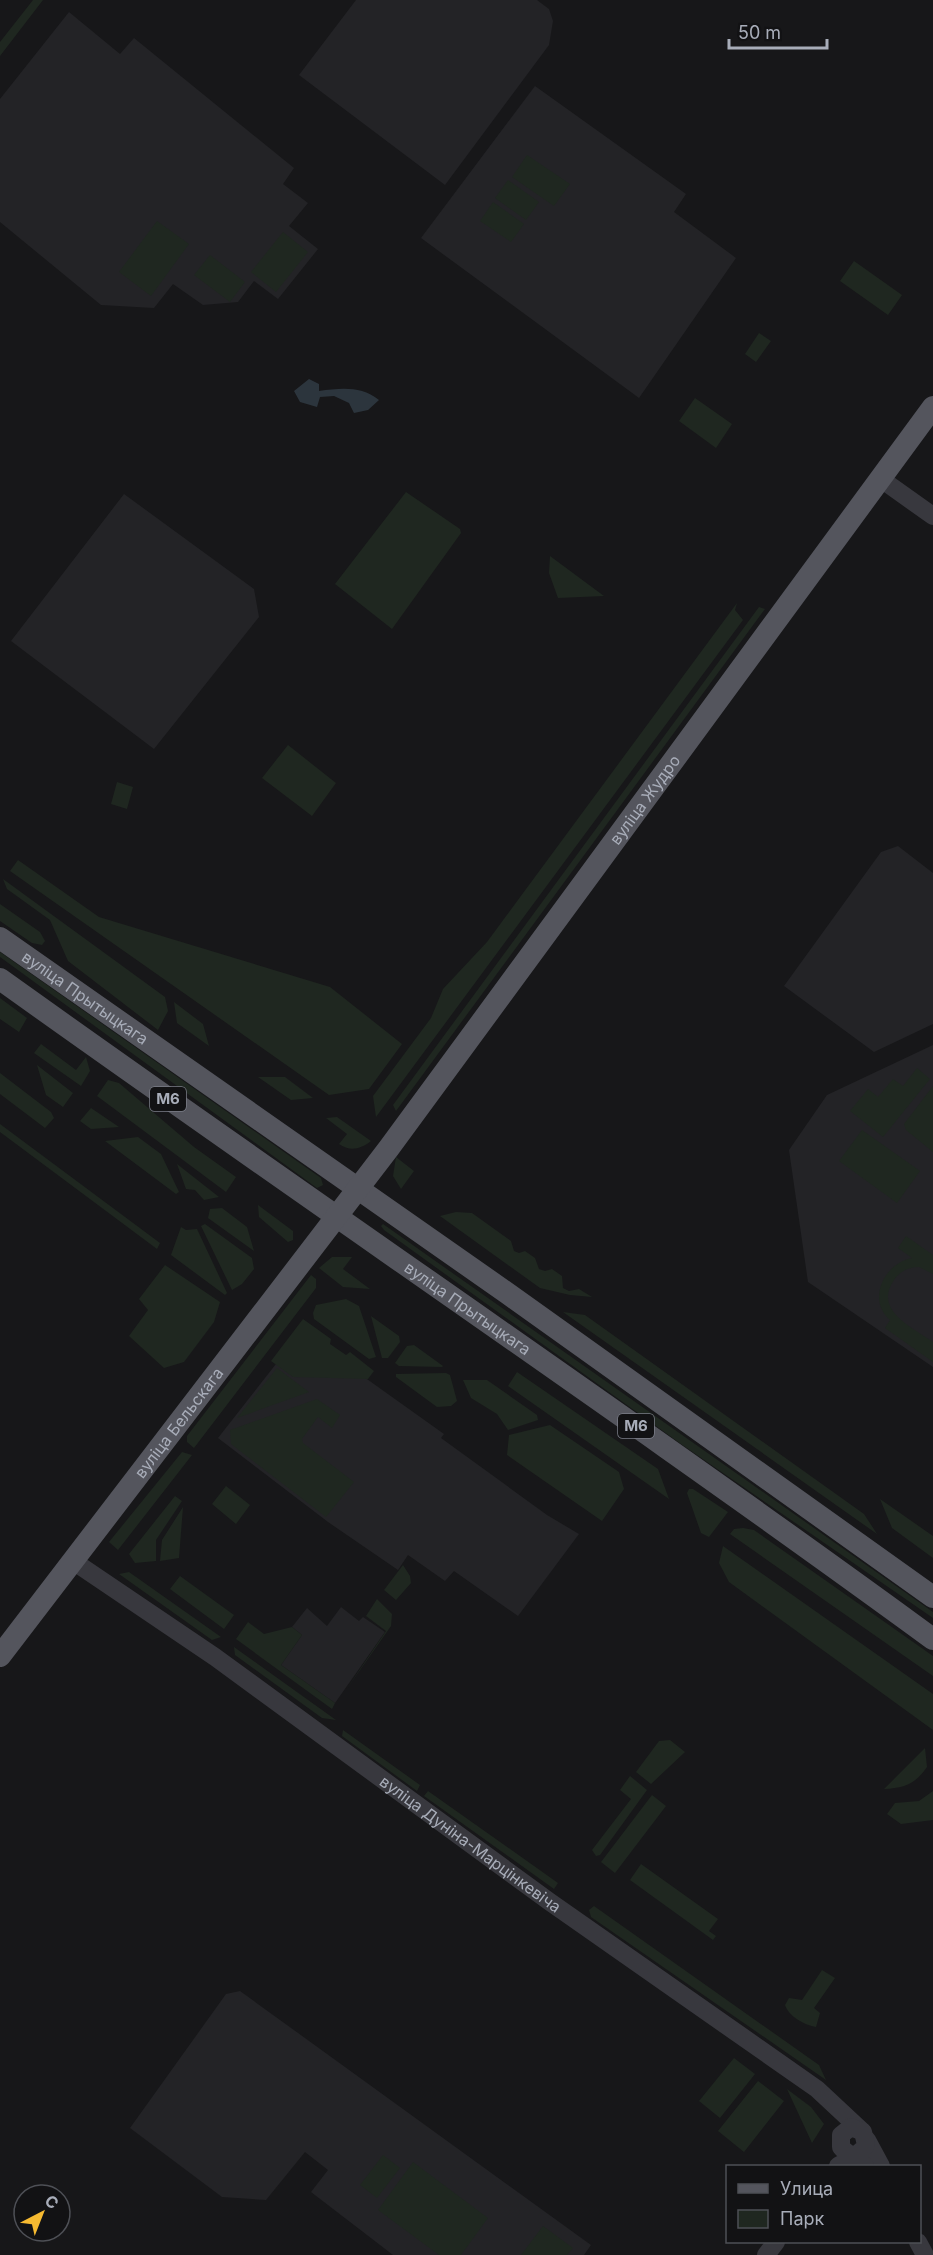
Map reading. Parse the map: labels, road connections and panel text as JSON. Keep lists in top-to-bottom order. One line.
{"streets":{"main road":["вуліца Жудро","вуліца Прытыцкага","М6","вуліца Бельскага"],"street":["вуліца Дуніна-Марцінкевіча"]},"crossings":[["вуліца Жудро","вуліца Прытыцкага"],["вуліца Жудро","вуліца Бельскага"],["вуліца Прытыцкага","вуліца Бельскага"],["вуліца Бельскага","вуліца Дуніна-Марцінкевіча"]],"legend":["Улица","Парк"],"scale_bar":"50 m","north":"top right"}
